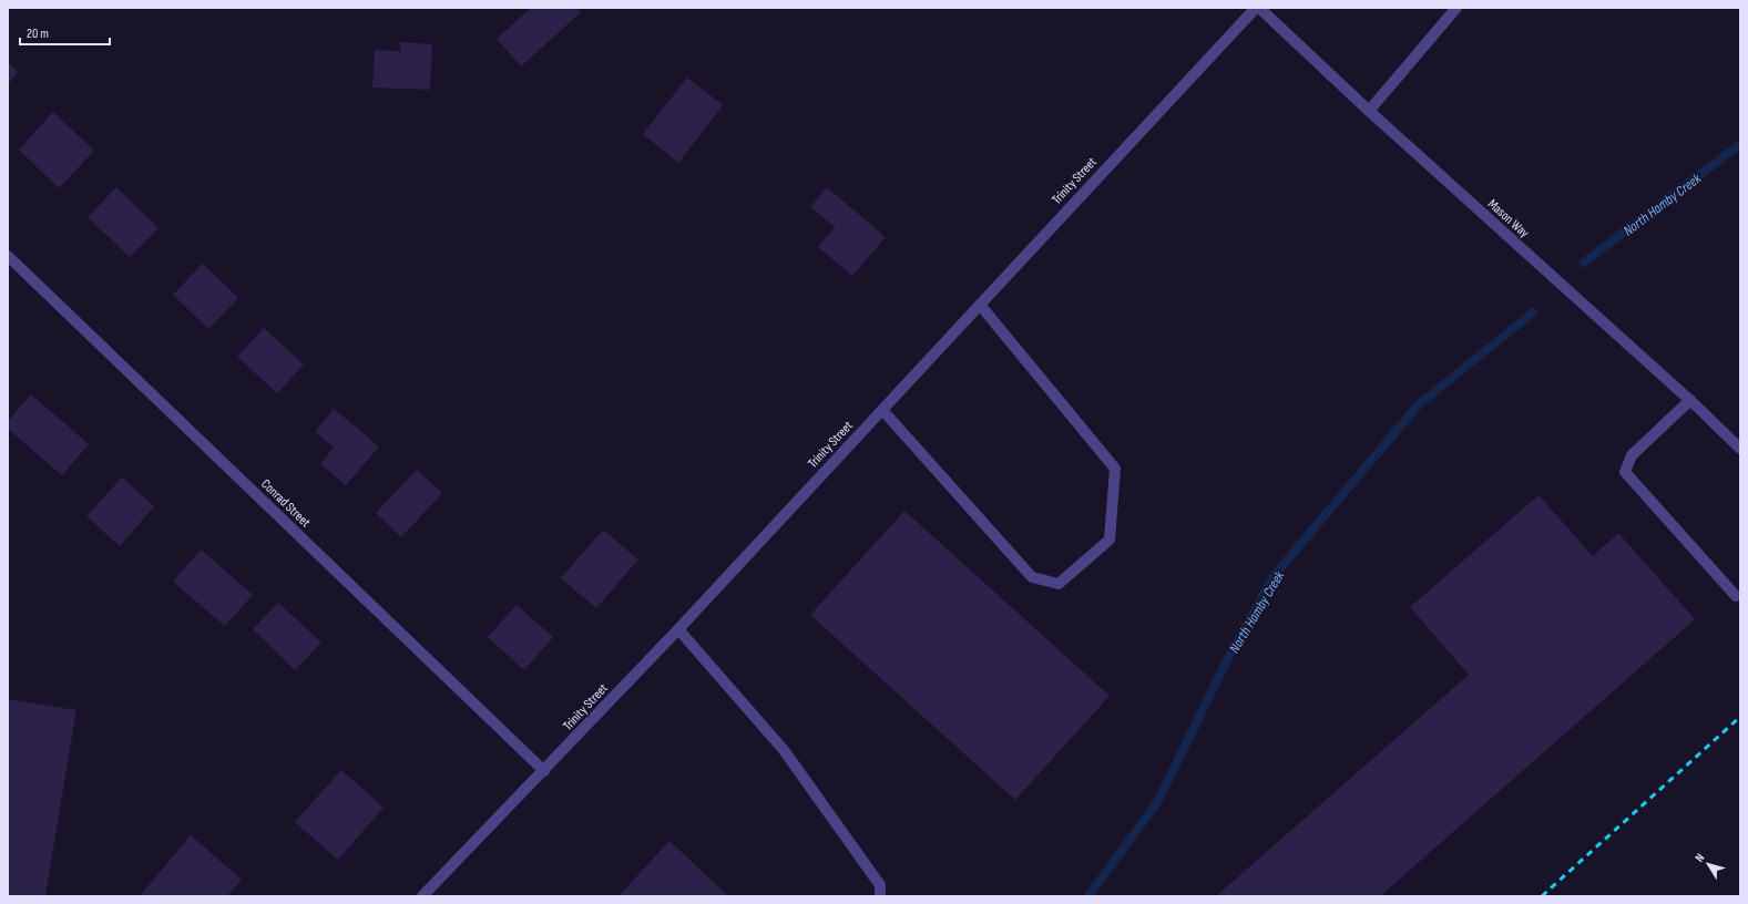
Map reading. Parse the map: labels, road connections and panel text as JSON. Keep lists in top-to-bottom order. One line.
{"streets":{"street":["Trinity Street","Mason Way","Conrad Street"]},"crossings":[["Trinity Street","Conrad Street"]],"water":["North Hamby Creek"],"scale_bar":"20 m","north":"top left"}
